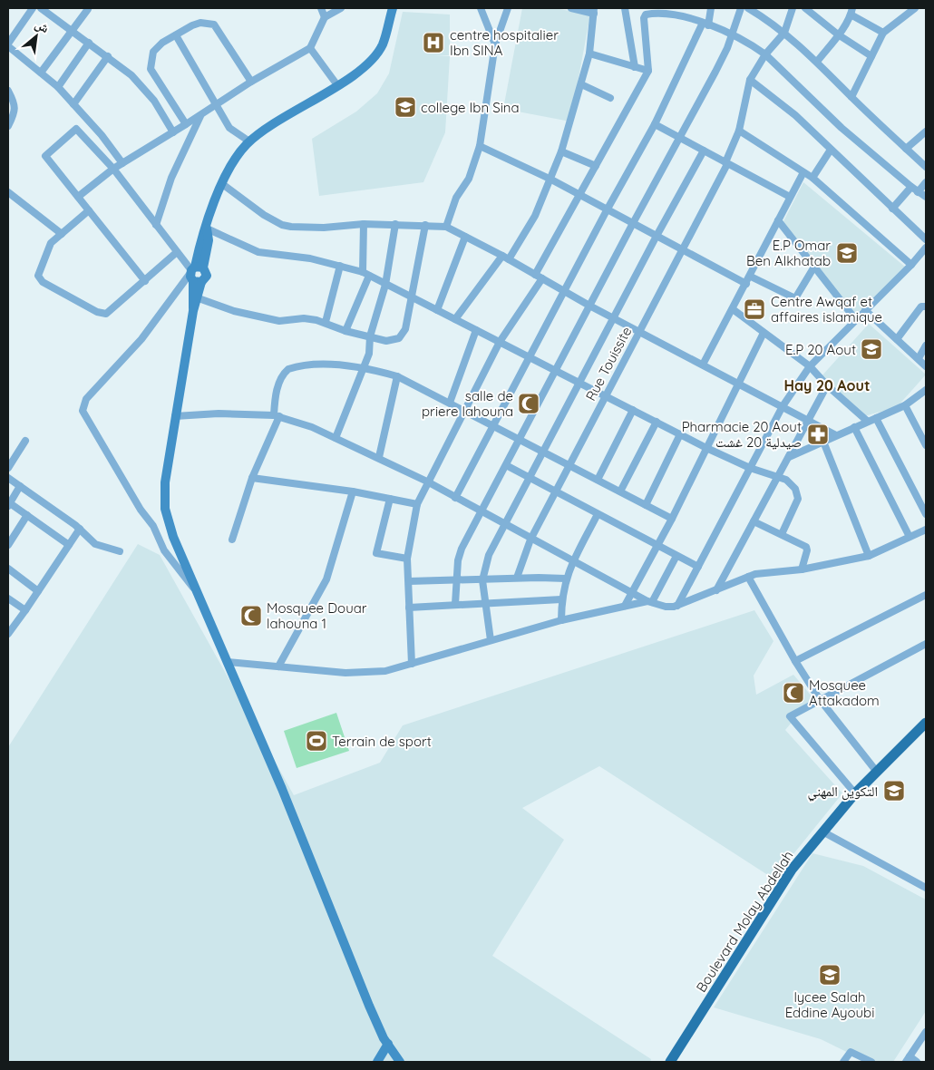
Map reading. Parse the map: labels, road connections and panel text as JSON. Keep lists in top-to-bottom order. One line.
{"streets":{"main road":["Boulevard Molay Abdellah"],"street":["Rue Touissite"]},"districts":["Hay 20 Aout"],"places":{"hospital":["centre hospitalier Ibn SINA"],"school or university":["college Ibn Sina","E.P Omar Ben Alkhatab","E.P 20 Aout","التكوين المهني","lycee Salah Eddine Ayoubi"],"office":["Centre Awqaf et affaires islamique"],"mosque":["salle de priere lahouna","Mosquee Douar lahouna 1","Mosquee Attakadom"],"pharmacy":["Pharmacie 20 Aout صيدلية 20 غشت"],"sports":["Terrain de sport"]},"north":"top right"}
